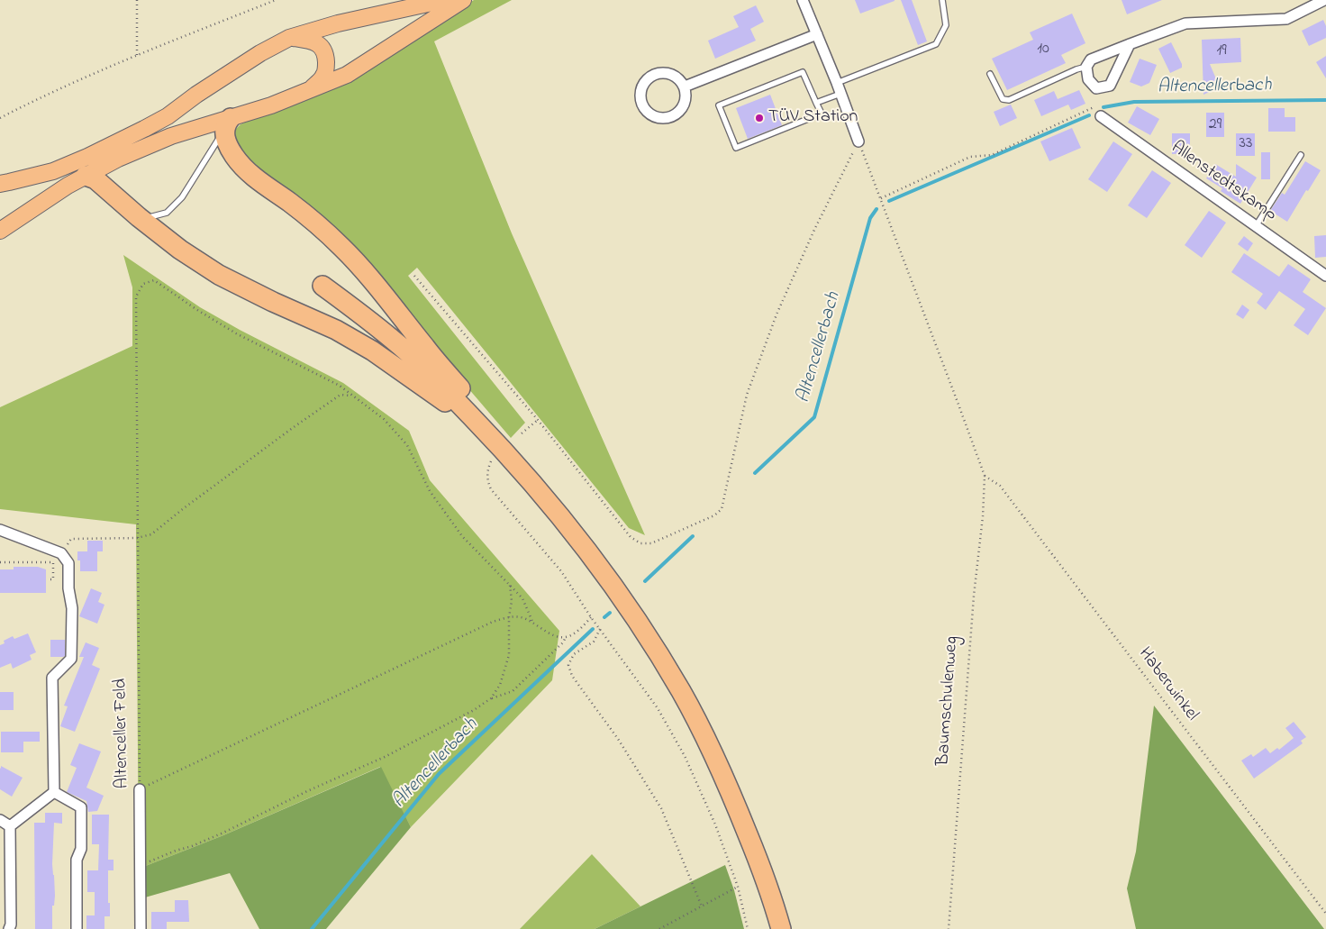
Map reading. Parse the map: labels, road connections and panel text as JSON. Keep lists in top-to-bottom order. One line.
{"streets":{"street":["Allenstedtskamp","Altenceller Feld"],"path":["Haberwinkel","Baumschulenweg"]},"crossings":[["Haberwinkel","Baumschulenweg"]],"water":["Altencellerbach"],"places":["TÜV Station"],"house_numbers":["10","19","29","33"]}
